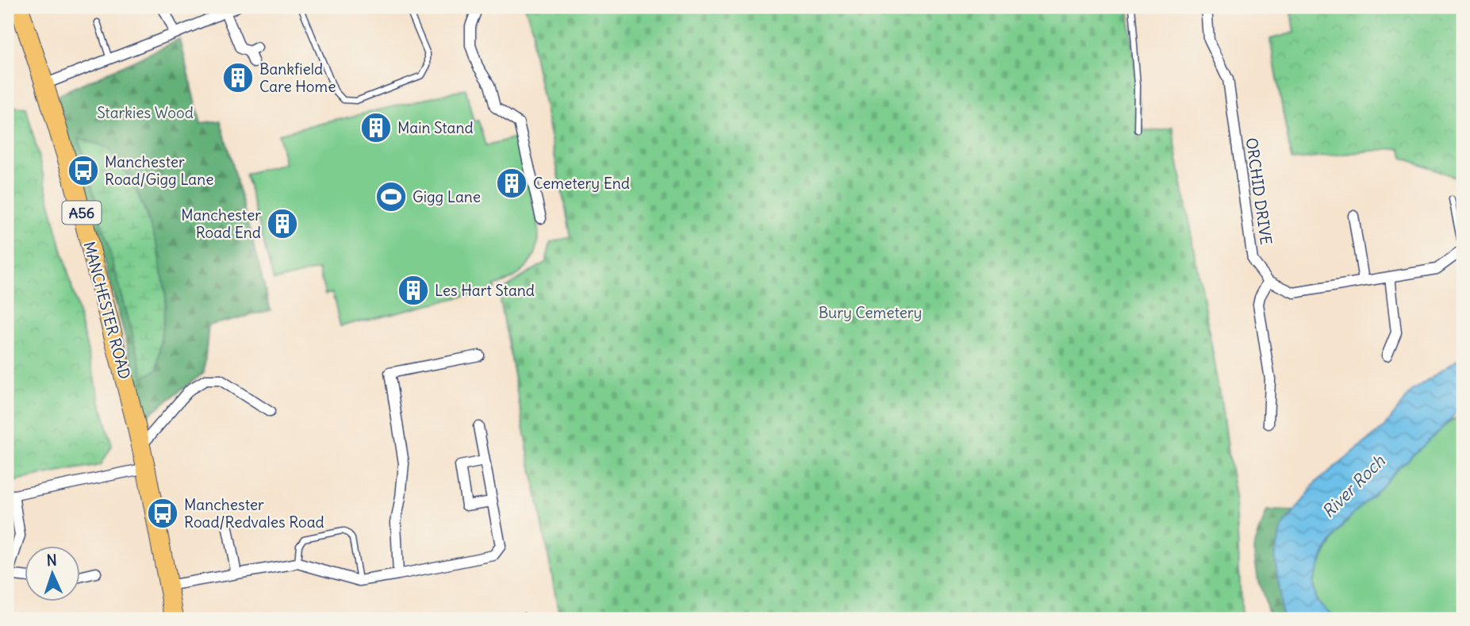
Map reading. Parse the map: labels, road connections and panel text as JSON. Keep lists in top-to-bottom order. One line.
{"streets":{"highway":["A56","MANCHESTER ROAD"],"street":["ORCHID DRIVE"]},"water":["River Roch"],"parks":["Starkies Wood","Bury Cemetery"],"places":{"building":["Bankfield Care Home","Main Stand","Cemetery End","Manchester Road End","Les Hart Stand"],"bus stop":["Manchester Road/Gigg Lane","Manchester Road/Redvales Road"],"sports":["Gigg Lane"]},"north":"top"}
